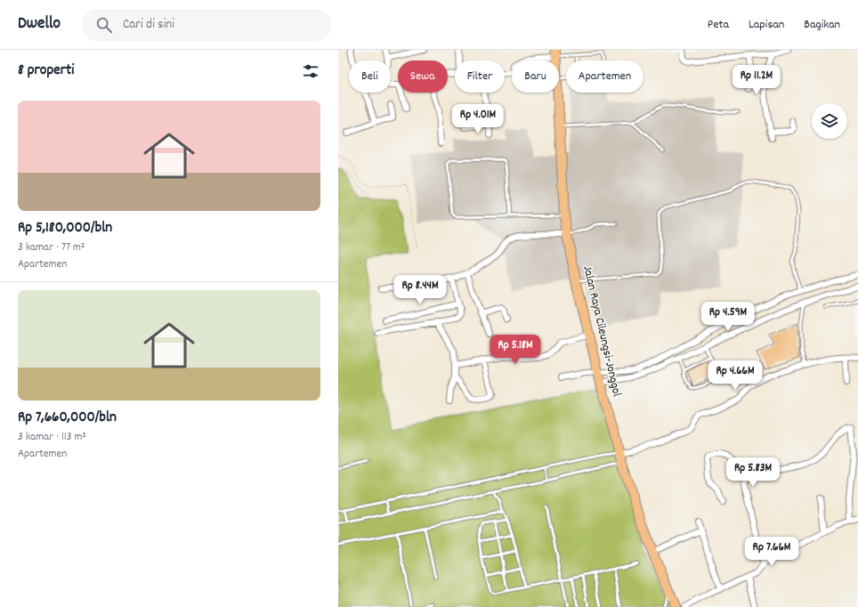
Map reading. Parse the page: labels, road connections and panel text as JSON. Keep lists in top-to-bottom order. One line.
{"streets":{"main road":["Jalan Raya Cileungsi-Jonggol"]},"page":{"header":"Dwello","search":"Cari di sini","nav":["Peta","Lapisan","Bagikan"],"heading":"8 properti","chip":["Beli","Sewa","Filter","Baru","Apartemen"],"price":["Rp 11.2M","Rp 4.01M","Rp 8.44M","Rp 4.59M","Rp 5.18M","Rp 4.66M","Rp 5.83M","Rp 7.66M"],"list":[{"name":"Rp 5,180,000/bln","note":"3 kamar · 77 m² · Apartemen"},{"name":"Rp 7,660,000/bln","note":"3 kamar · 113 m² · Apartemen"}]}}
